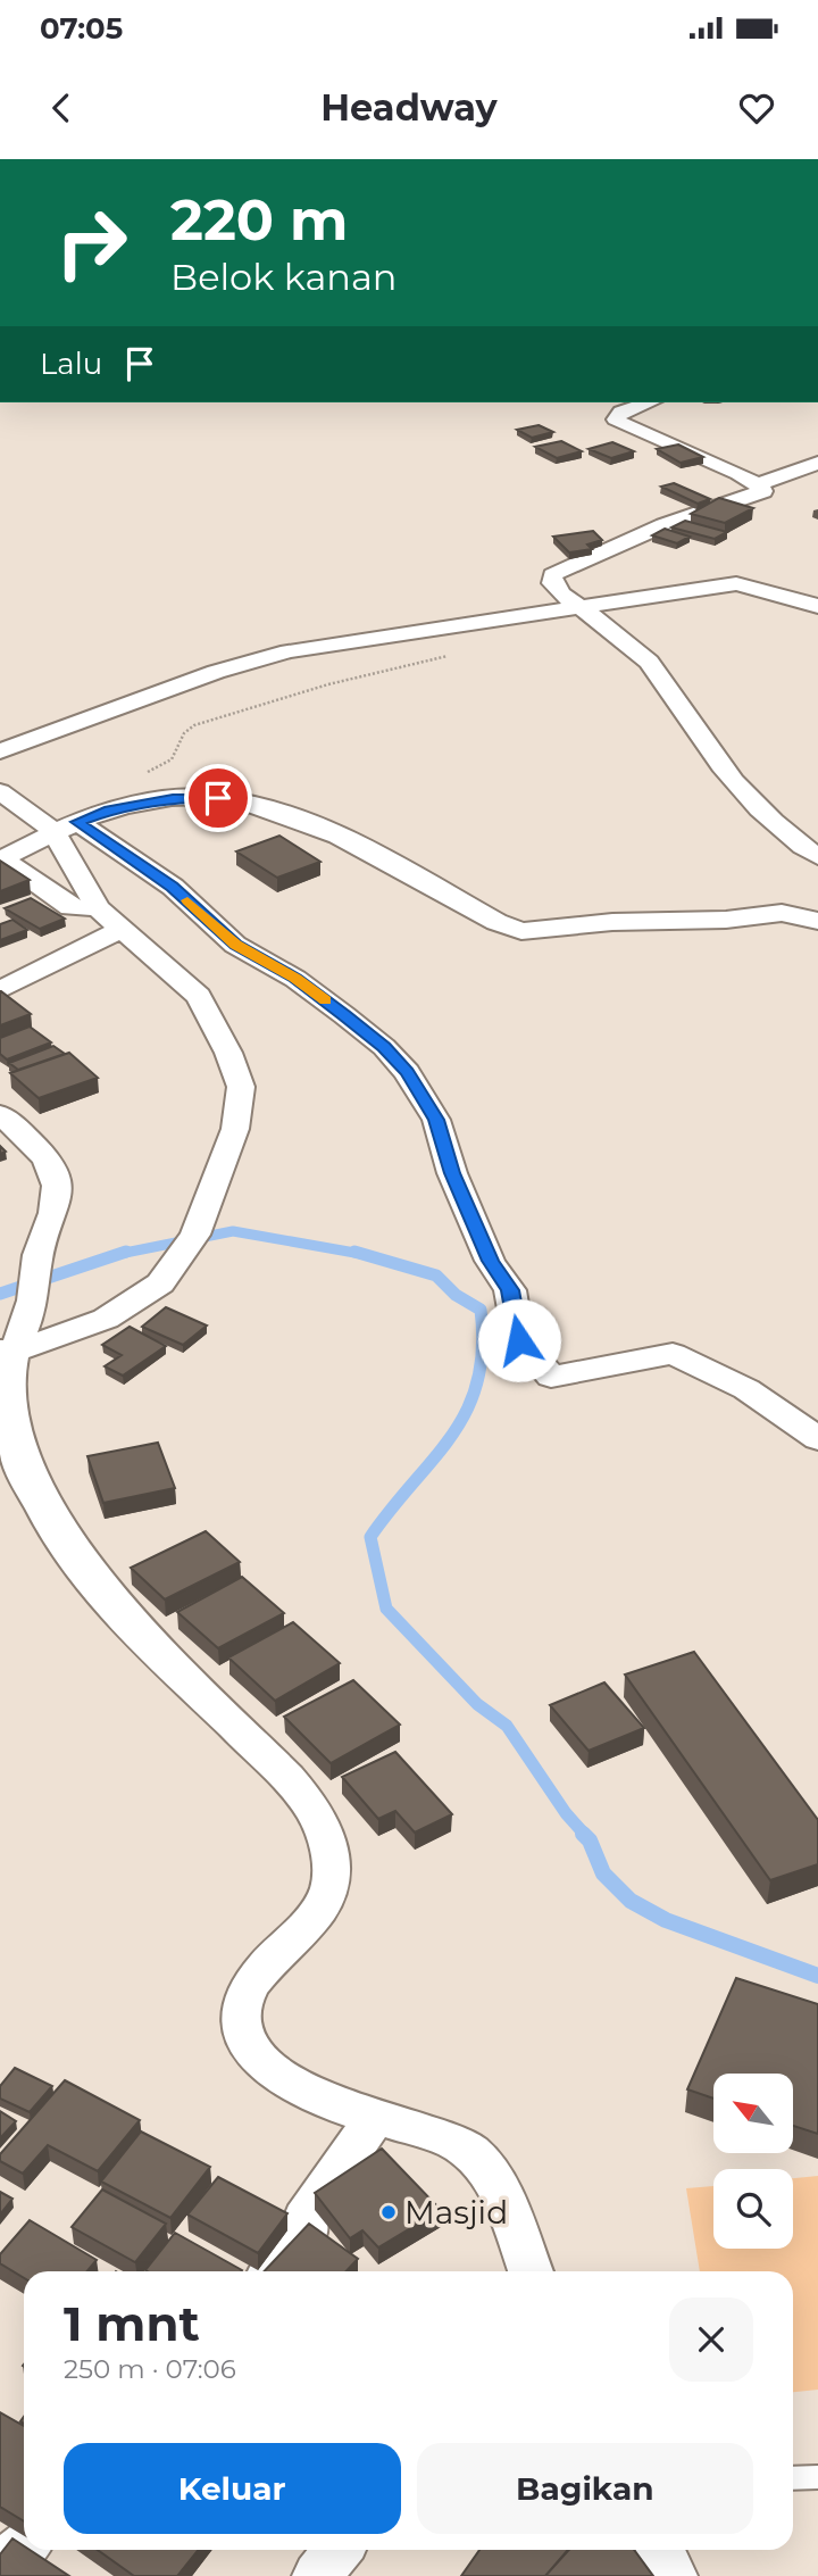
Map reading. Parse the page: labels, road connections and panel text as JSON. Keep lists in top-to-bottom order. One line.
{"places":["Masjid"],"north":"top left","page":{"status":"07:05","header":"Headway","turn":["220 m","Belok kanan"],"then":"Lalu","heading":["1 mnt","250 m · 07:06"],"buttons":["Keluar","Bagikan"]}}
